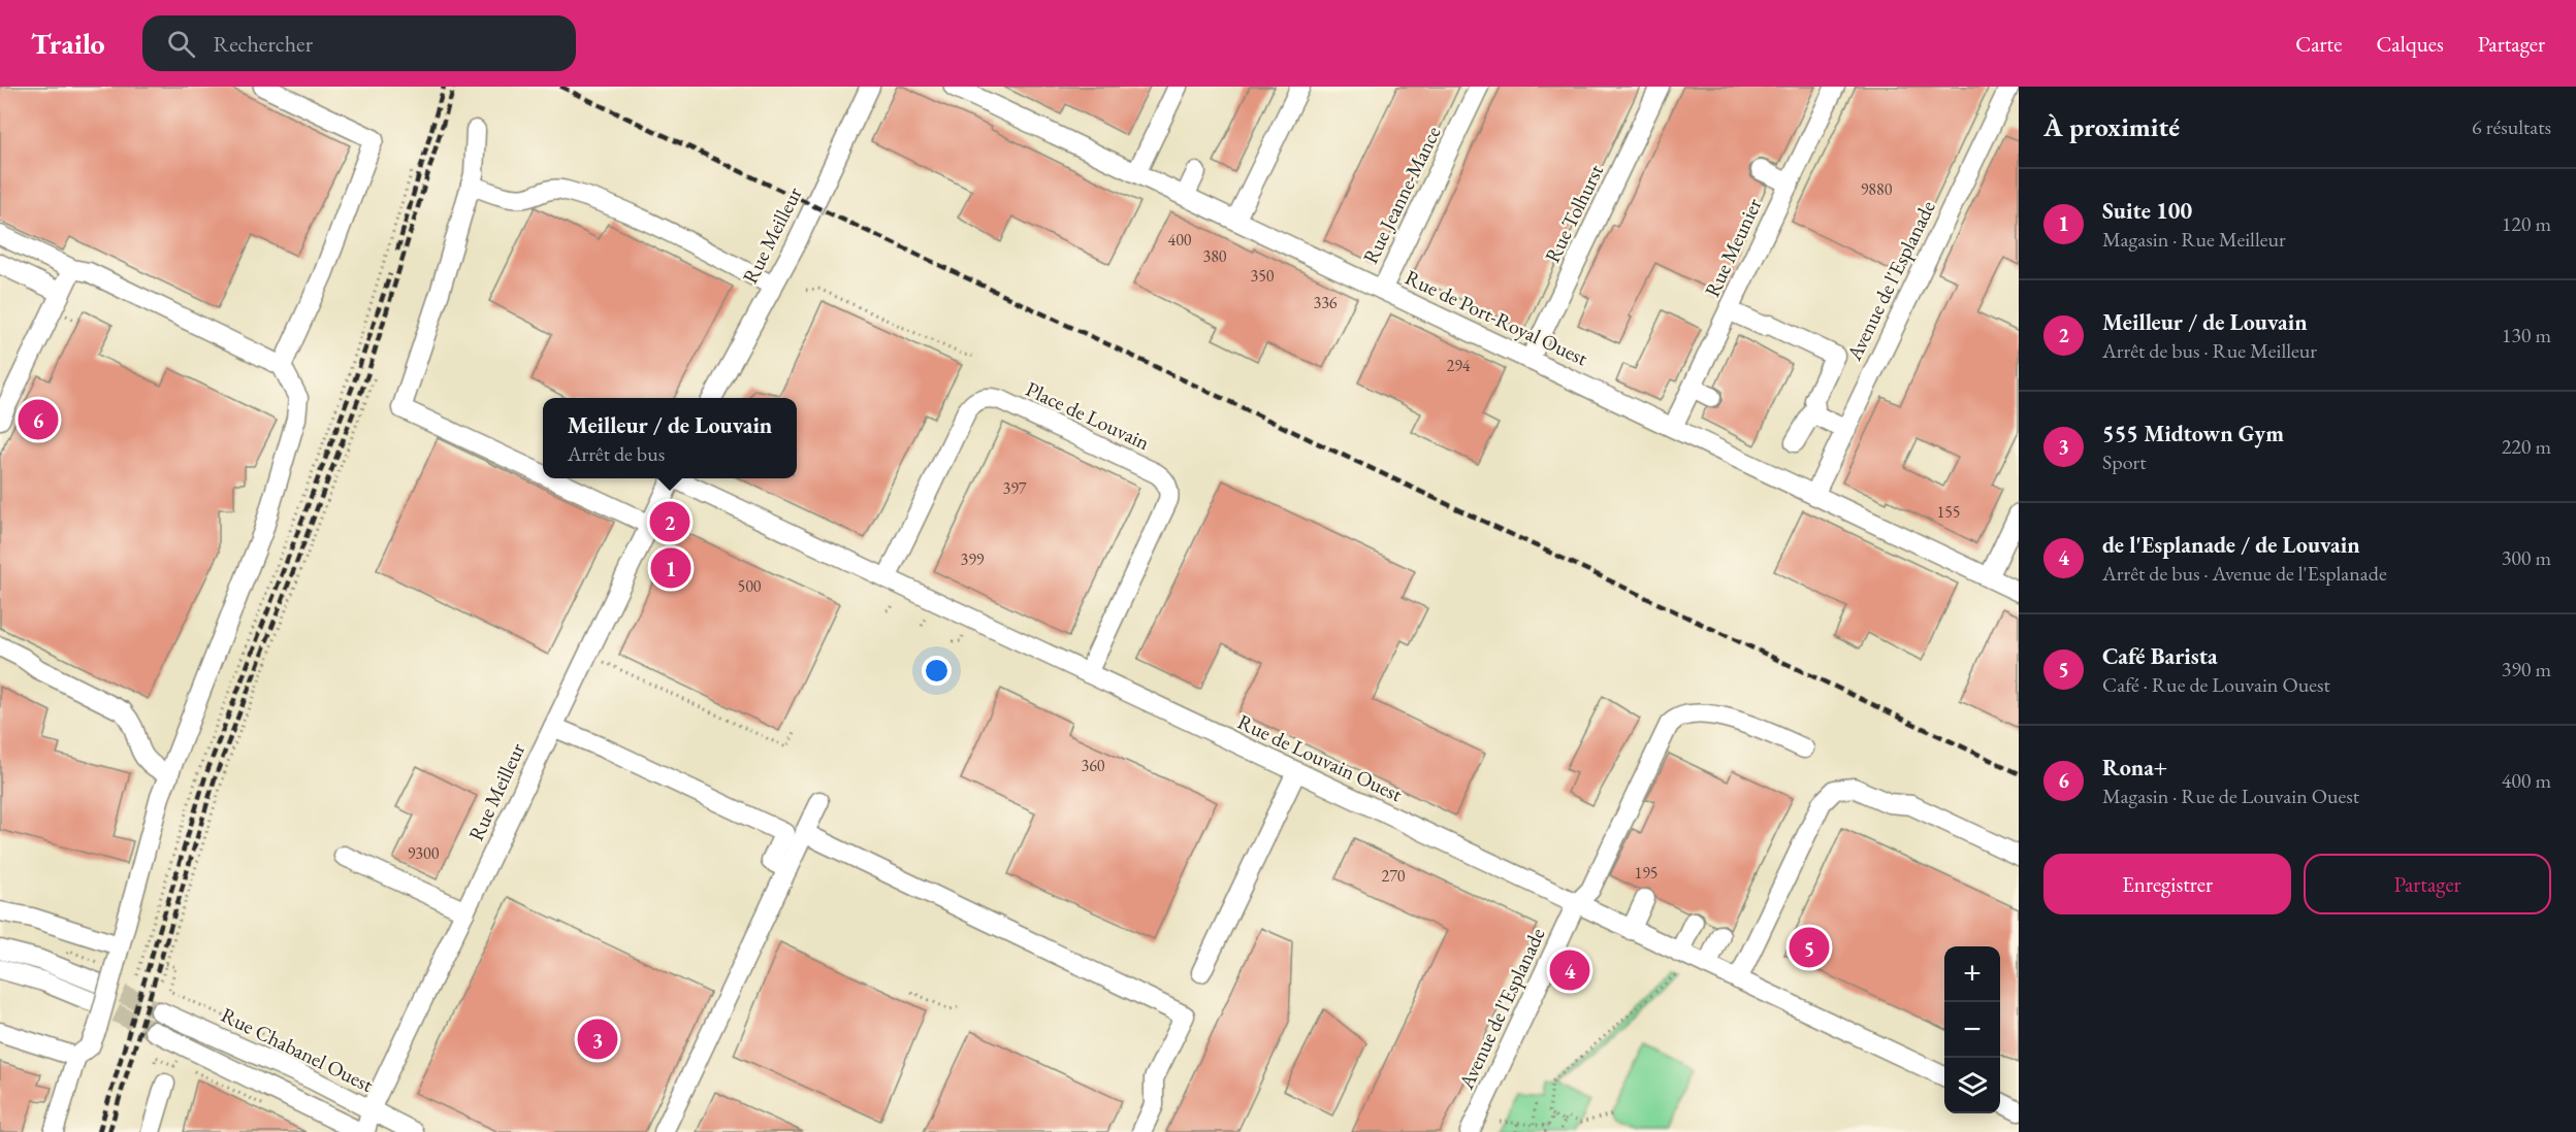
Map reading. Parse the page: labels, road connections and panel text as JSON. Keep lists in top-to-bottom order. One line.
{"streets":{"street":["Rue Jeanne-Mance","Rue Tolhurst","Rue Meilleur","Rue Meunier","Avenue de l'Esplanade","Rue de Port-Royal Ouest","Place de Louvain","Rue de Louvain Ouest","Rue Chabanel Ouest"]},"crossings":[["Rue Jeanne-Mance","Rue de Port-Royal Ouest"],["Rue Tolhurst","Rue de Port-Royal Ouest"],["Rue Meilleur","Rue Chabanel Ouest"],["Rue Meunier","Rue de Port-Royal Ouest"],["Avenue de l'Esplanade","Rue de Port-Royal Ouest"],["Avenue de l'Esplanade","Rue de Louvain Ouest"],["Place de Louvain","Rue de Louvain Ouest"]],"house_numbers":["9880","400","380","350","336","294","397","155","399","500","360","9300","195","270"],"page":{"header":"Trailo","search":"Rechercher","nav":["Carte","Calques","Partager"],"heading":["À proximité","6 résultats"],"list":[{"mark":"1","name":"Suite 100","note":"Magasin · Rue Meilleur","value":"120 m"},{"mark":"2","name":"Meilleur / de Louvain","note":"Arrêt de bus · Rue Meilleur","value":"130 m"},{"mark":"3","name":"555 Midtown Gym","note":"Sport","value":"220 m"},{"mark":"4","name":"de l'Esplanade / de Louvain","note":"Arrêt de bus · Avenue de l'Esplanade","value":"300 m"},{"mark":"5","name":"Café Barista","note":"Café · Rue de Louvain Ouest","value":"390 m"},{"mark":"6","name":"Rona+","note":"Magasin · Rue de Louvain Ouest","value":"400 m"}],"pins":["6","2","1","5","4","3"],"popup":["Meilleur / de Louvain","Arrêt de bus"],"buttons":["Enregistrer","Partager"],"map_buttons":["+","−"]}}
